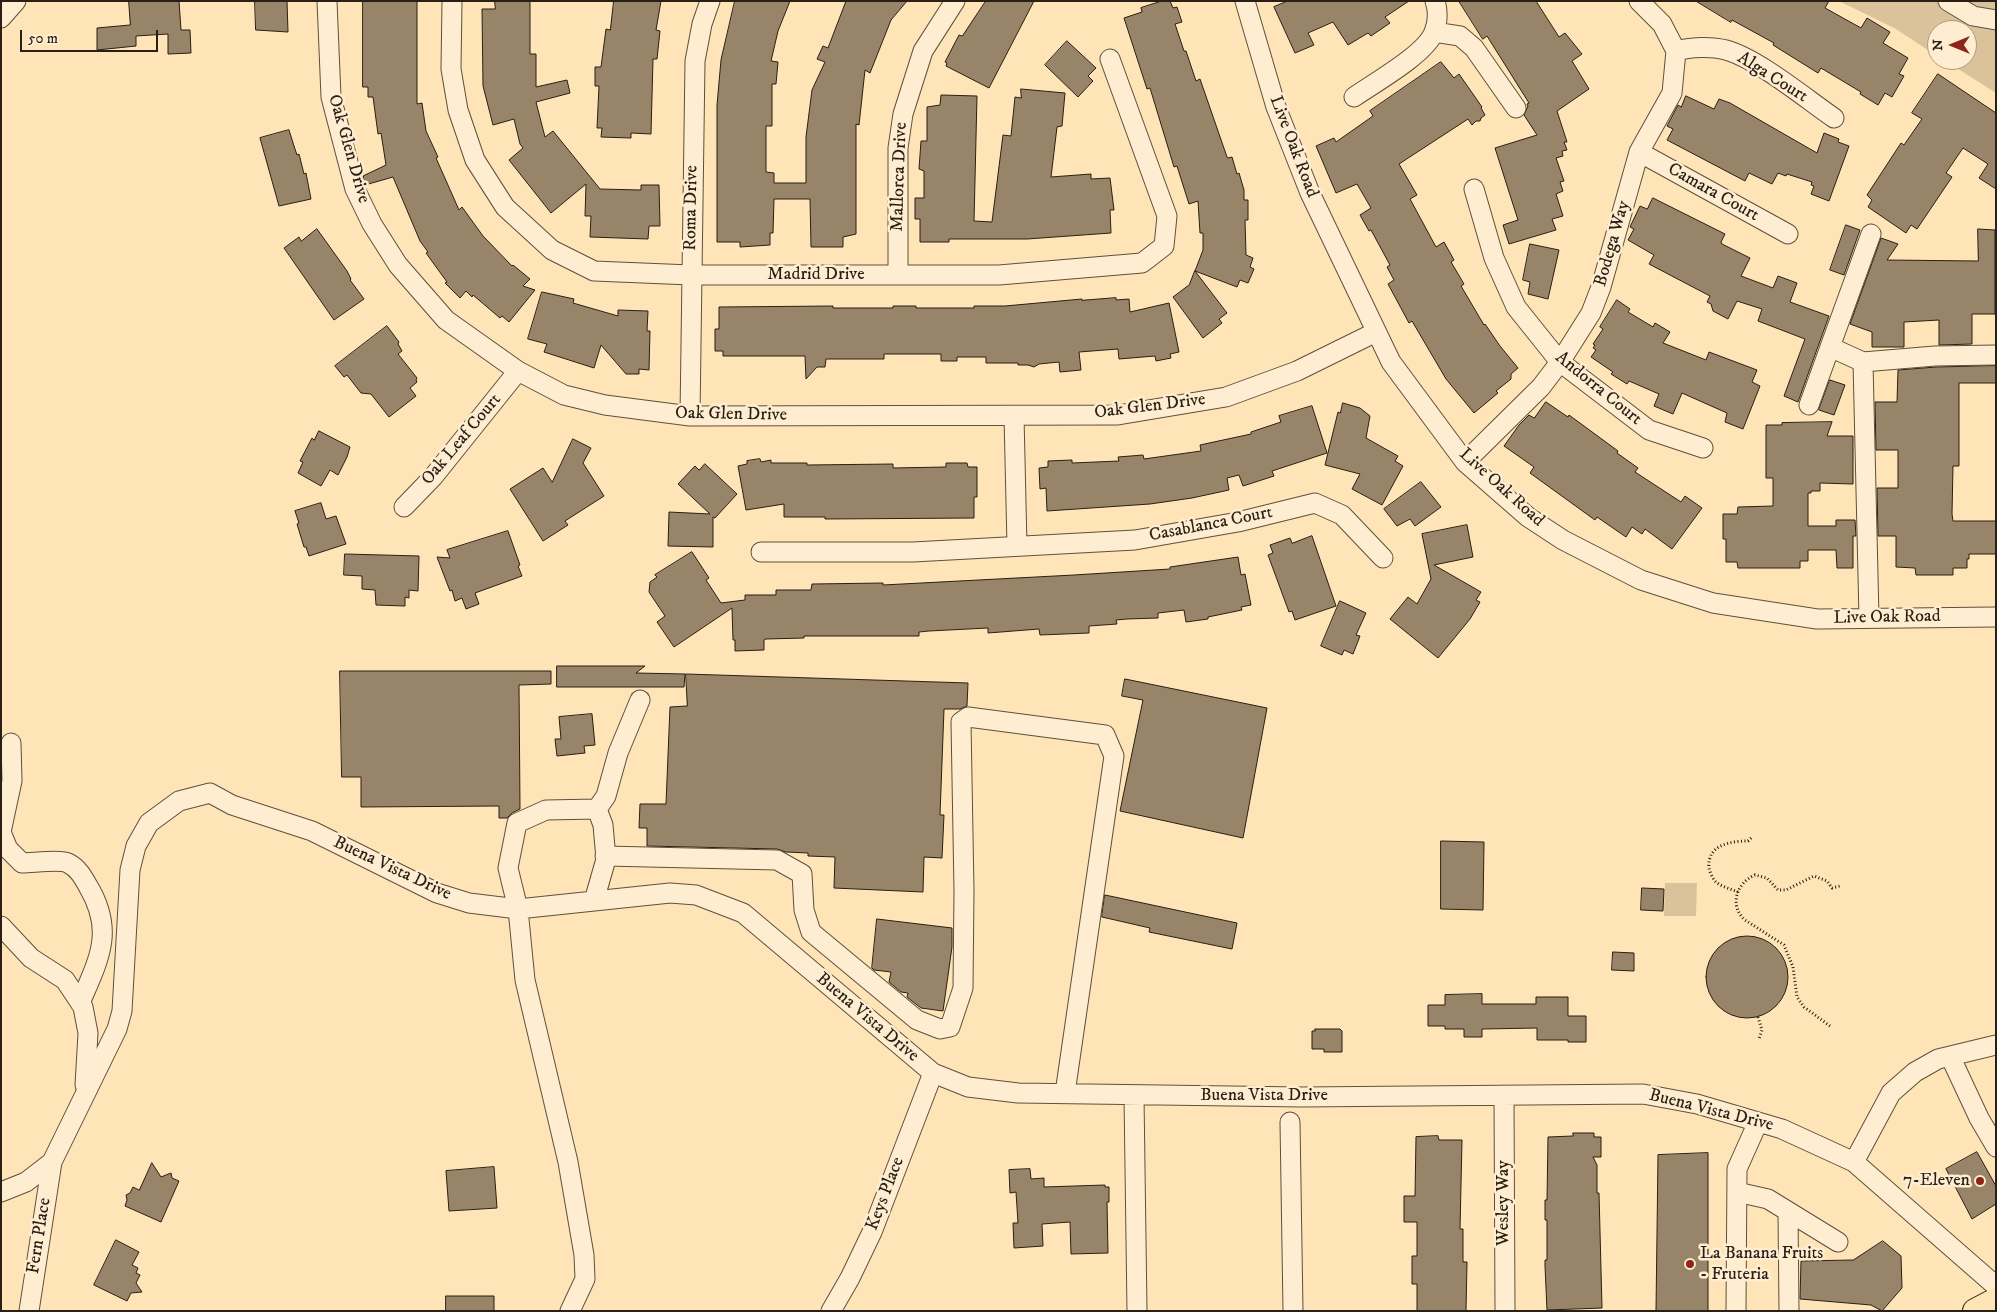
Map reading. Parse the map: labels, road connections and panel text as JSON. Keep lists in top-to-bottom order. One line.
{"streets":{"street":["Alga Court","Live Oak Road","Oak Glen Drive","Mallorca Drive","Camara Court","Roma Drive","Bodega Way","Madrid Drive","Andorra Court","Oak Leaf Court","Casablanca Court","Buena Vista Drive","Keys Place","Wesley Way","Fern Place"]},"crossings":[["Alga Court","Bodega Way"],["Live Oak Road","Oak Glen Drive"],["Live Oak Road","Bodega Way"],["Oak Glen Drive","Roma Drive"],["Oak Glen Drive","Oak Leaf Court"],["Mallorca Drive","Madrid Drive"],["Camara Court","Bodega Way"],["Roma Drive","Madrid Drive"],["Bodega Way","Andorra Court"],["Buena Vista Drive","Keys Place"],["Buena Vista Drive","Wesley Way"],["Buena Vista Drive","Fern Place"]],"places":["7-Eleven","La Banana Fruits - Fruteria"],"scale_bar":"50 m","north":"left"}
